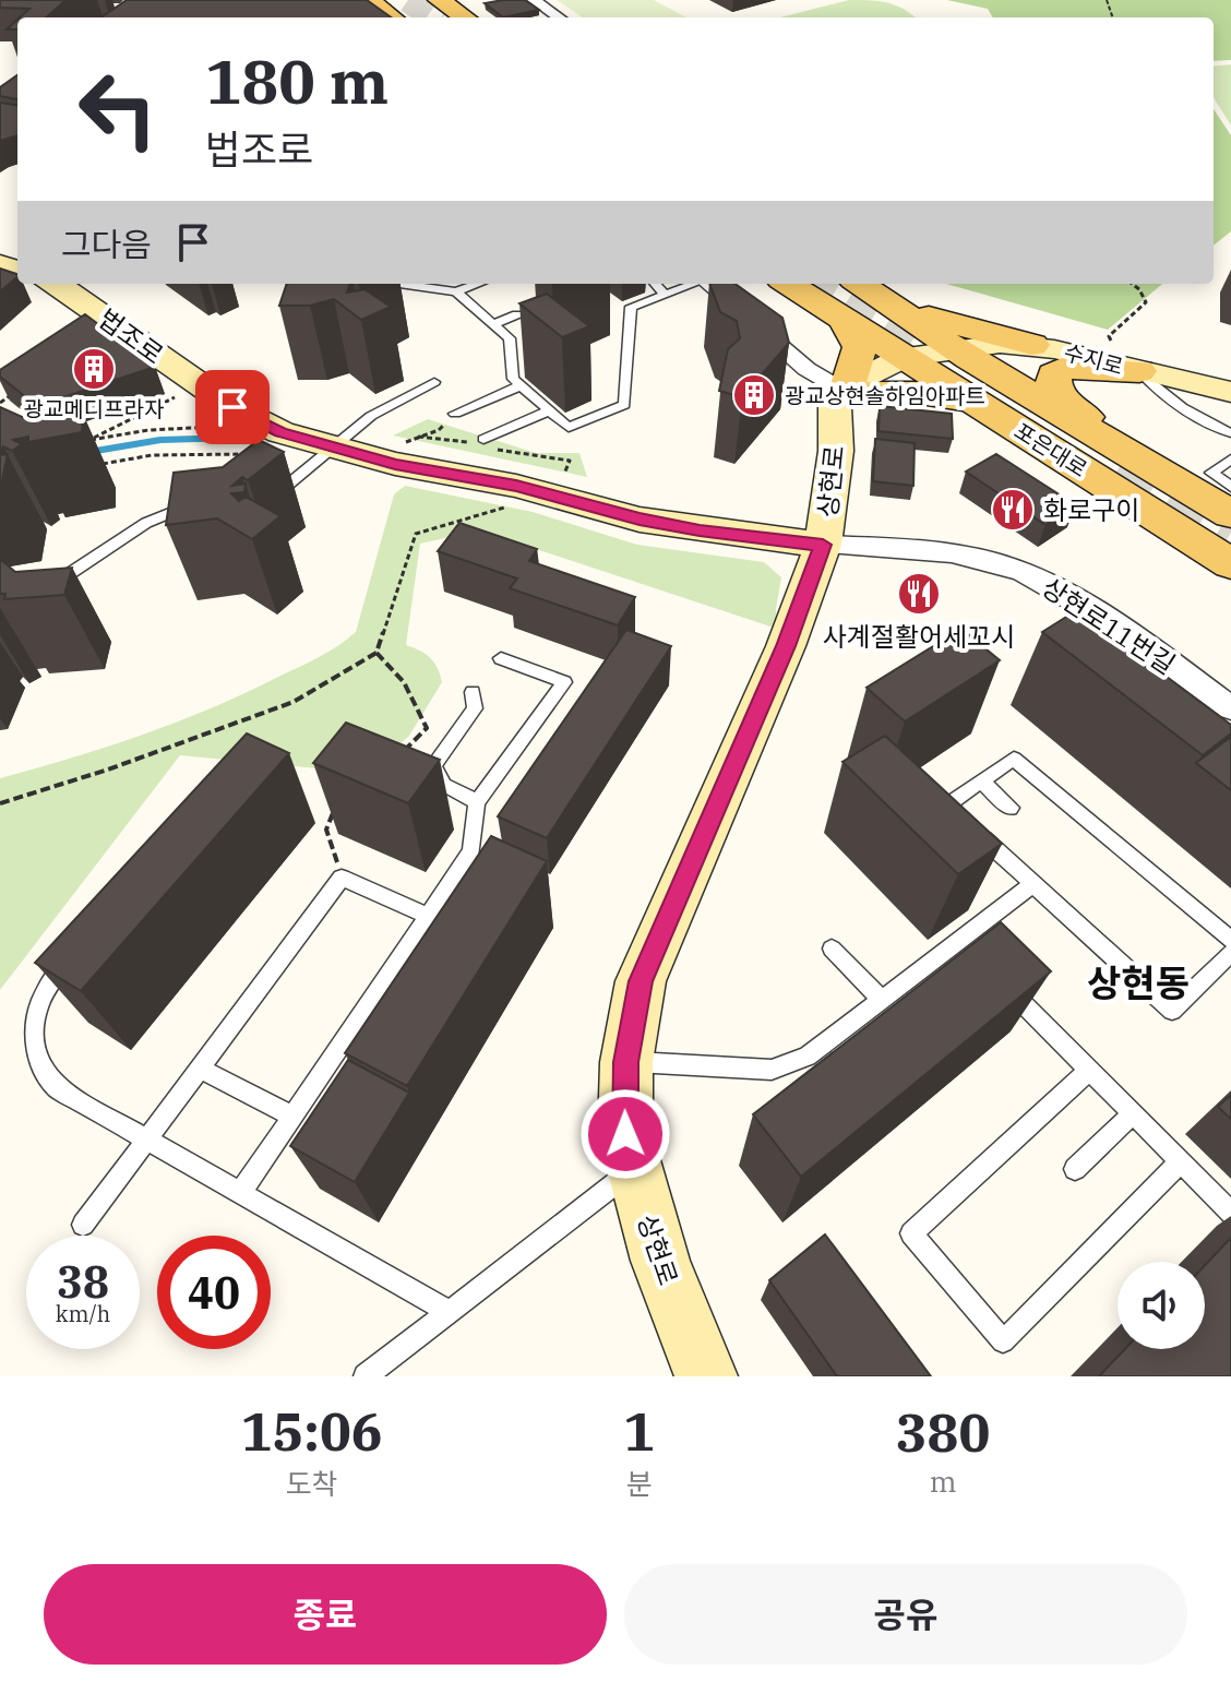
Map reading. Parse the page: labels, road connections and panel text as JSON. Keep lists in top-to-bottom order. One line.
{"streets":{"main road":["포은대로"],"street":["법조로","수지로","상현로","상현로11번길"]},"crossings":[["법조로","상현로"],["법조로","상현로11번길"],["수지로","포은대로"],["상현로","상현로11번길"]],"districts":["상현동"],"places":{"building":["광교메디프라자","광교상현솔하임아파트"],"restaurant":["화로구이","사계절활어세꼬시"]},"page":{"turn":["180 m","법조로"],"then":"그다음","speed":"38 km/h","limit":"40","eta":["15:06","도착","1","분","380","m"],"buttons":["종료","공유"]}}
